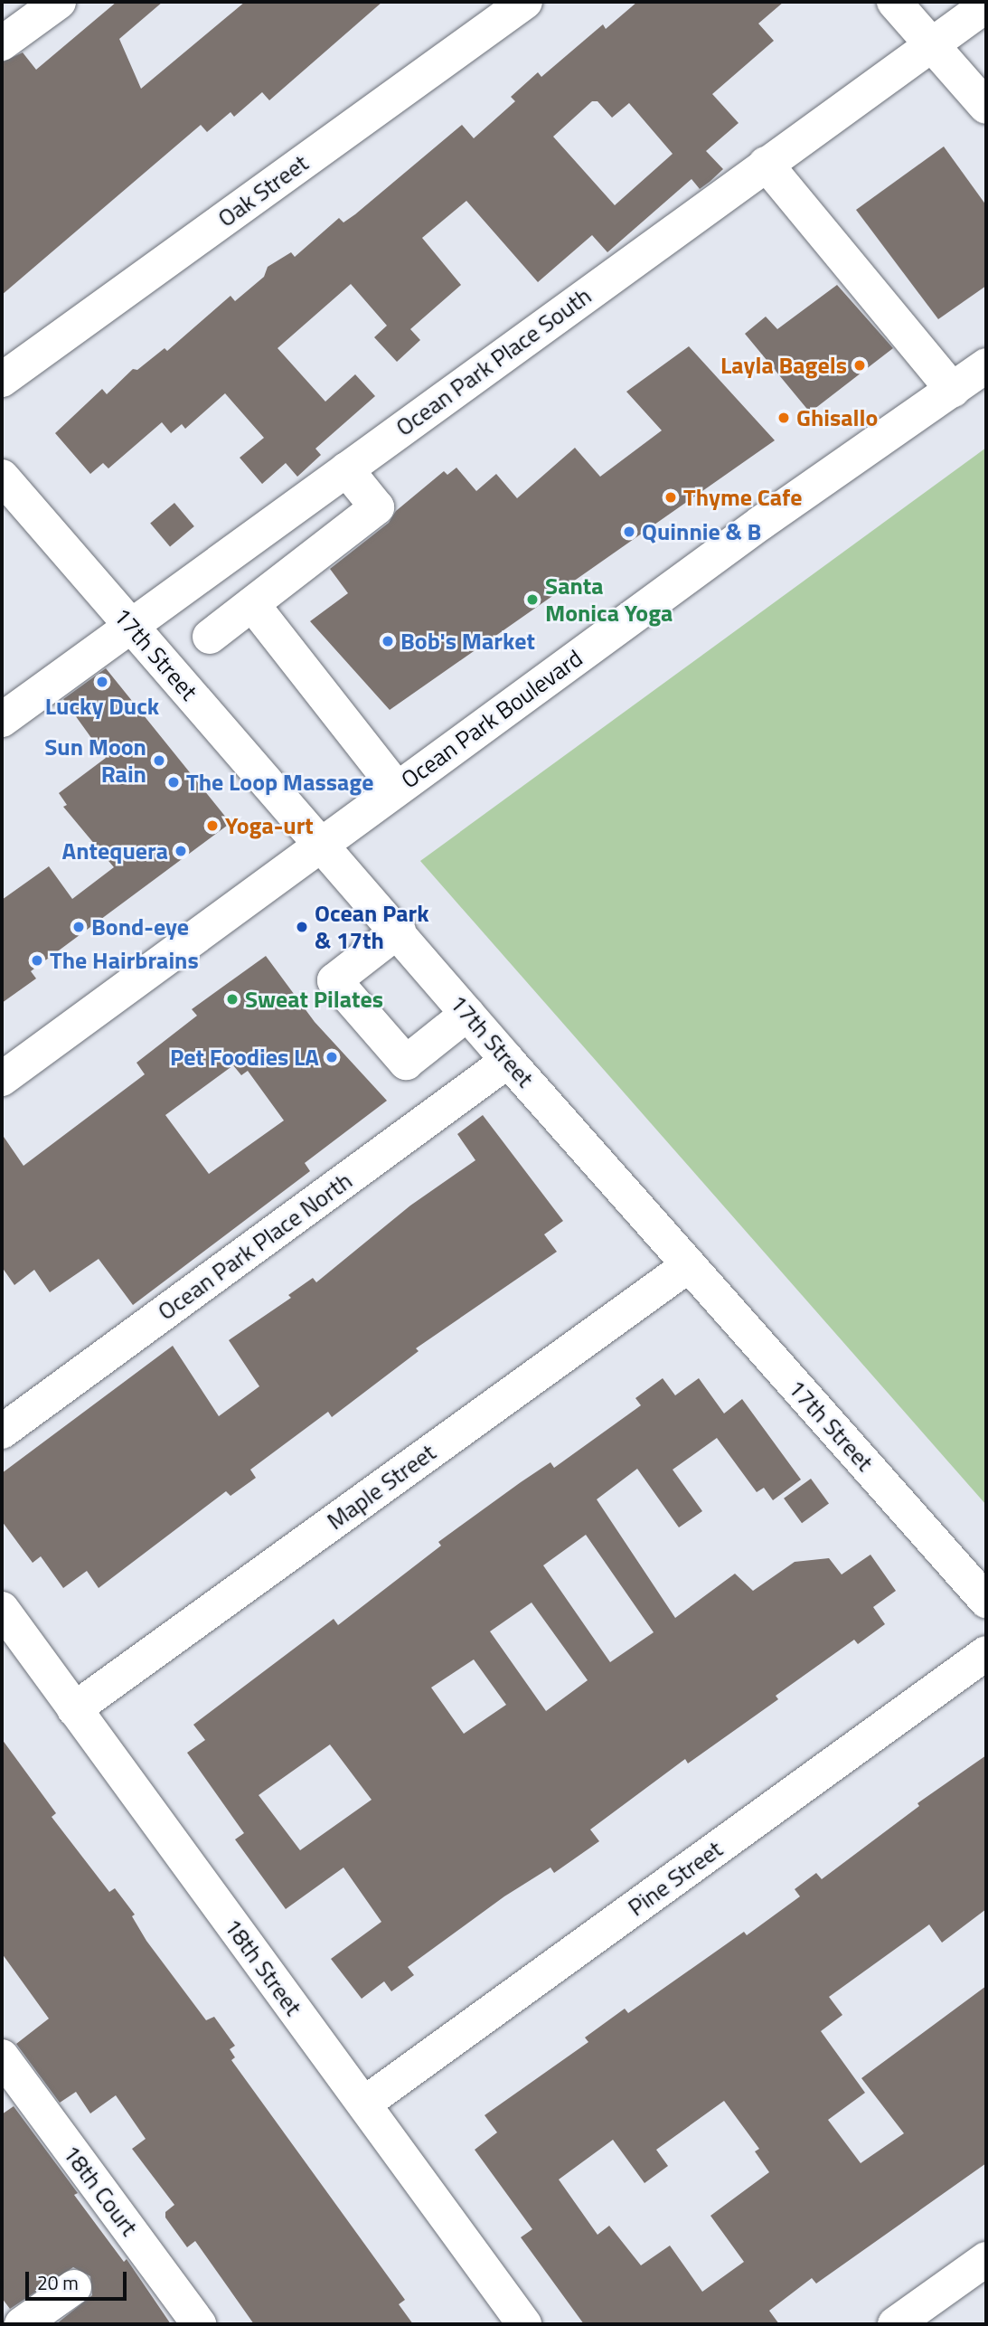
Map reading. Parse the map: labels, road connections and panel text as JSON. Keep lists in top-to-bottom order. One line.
{"streets":{"street":["Oak Street","Ocean Park Place South","17th Street","Ocean Park Boulevard","Ocean Park Place North","Maple Street","Pine Street","18th Street","18th Court"]},"crossings":[["Ocean Park Place South","17th Street"],["17th Street","Ocean Park Boulevard"],["17th Street","Ocean Park Place North"],["17th Street","Maple Street"],["Maple Street","18th Street"],["Pine Street","18th Street"]],"places":["Layla Bagels","Ghisallo","Thyme Cafe","Quinnie & B","Santa Monica Yoga","Bob's Market","Lucky Duck","Sun Moon Rain","The Loop Massage","Yoga-urt","Antequera","Bond-eye","Ocean Park & 17th","The Hairbrains","Sweat Pilates","Pet Foodies LA"],"scale_bar":"20 m"}
